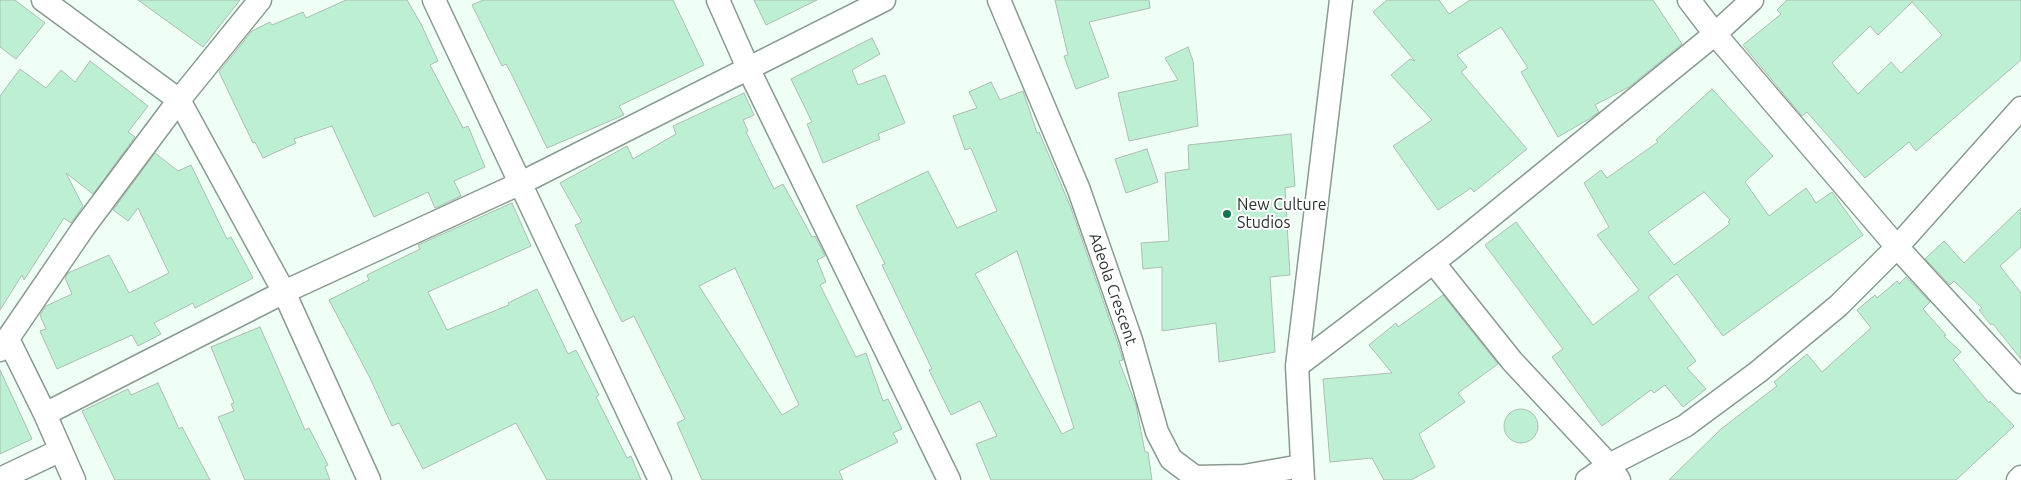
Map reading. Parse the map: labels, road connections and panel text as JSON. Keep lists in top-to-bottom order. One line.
{"streets":{"street":["Adeola Crescent"]},"places":["New Culture Studios"]}
